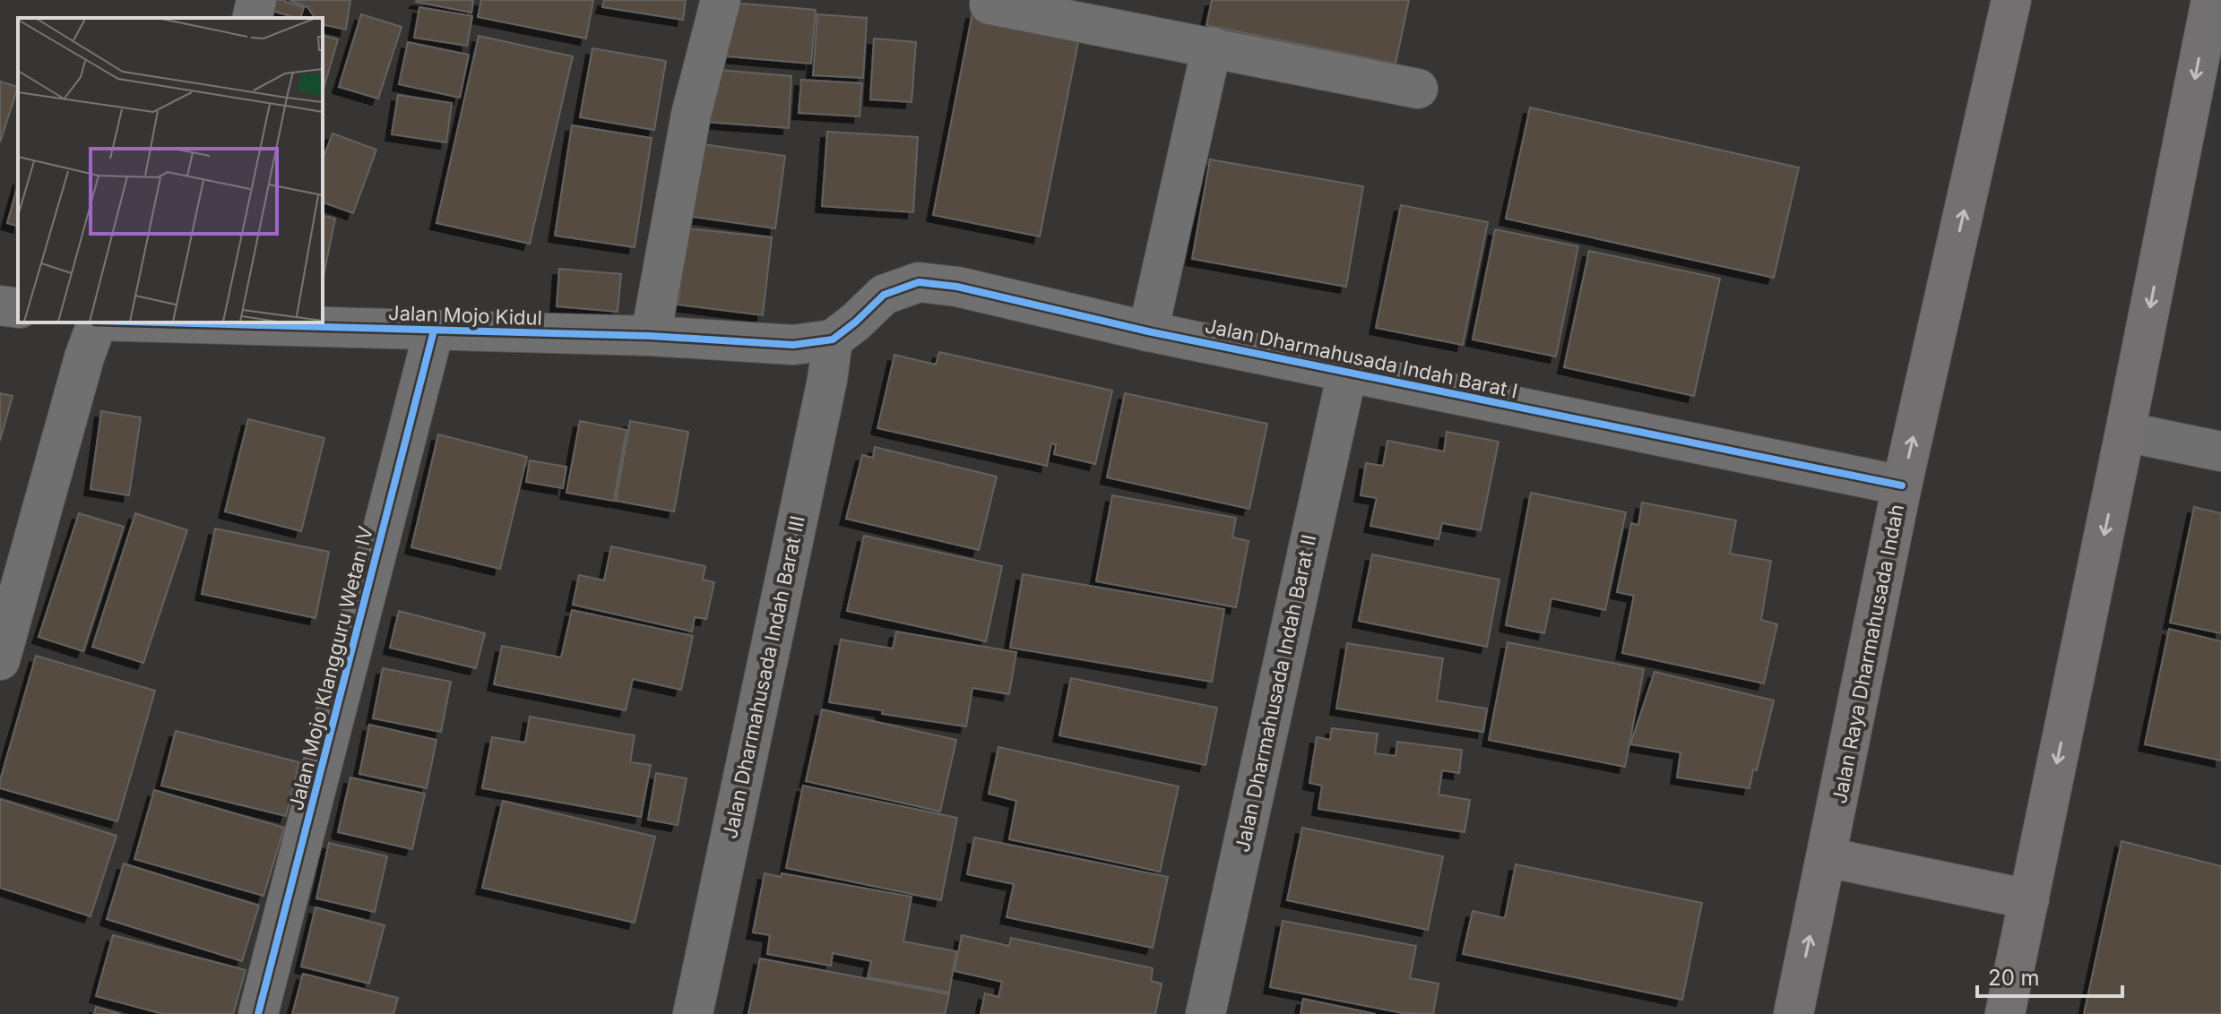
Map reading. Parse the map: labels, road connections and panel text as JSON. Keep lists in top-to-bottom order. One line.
{"streets":{"main road":["Jalan Raya Dharmahusada Indah"],"street":["Jalan Mojo Kidul","Jalan Dharmahusada Indah Barat I","Jalan Mojo Klangguru Wetan IV","Jalan Dharmahusada Indah Barat III","Jalan Dharmahusada Indah Barat II"]},"crossings":[["Jalan Mojo Kidul","Jalan Dharmahusada Indah Barat I"],["Jalan Mojo Kidul","Jalan Mojo Klangguru Wetan IV"],["Jalan Mojo Kidul","Jalan Dharmahusada Indah Barat III"],["Jalan Dharmahusada Indah Barat I","Jalan Raya Dharmahusada Indah"],["Jalan Dharmahusada Indah Barat I","Jalan Dharmahusada Indah Barat III"],["Jalan Dharmahusada Indah Barat I","Jalan Dharmahusada Indah Barat II"]],"scale_bar":"20 m"}
